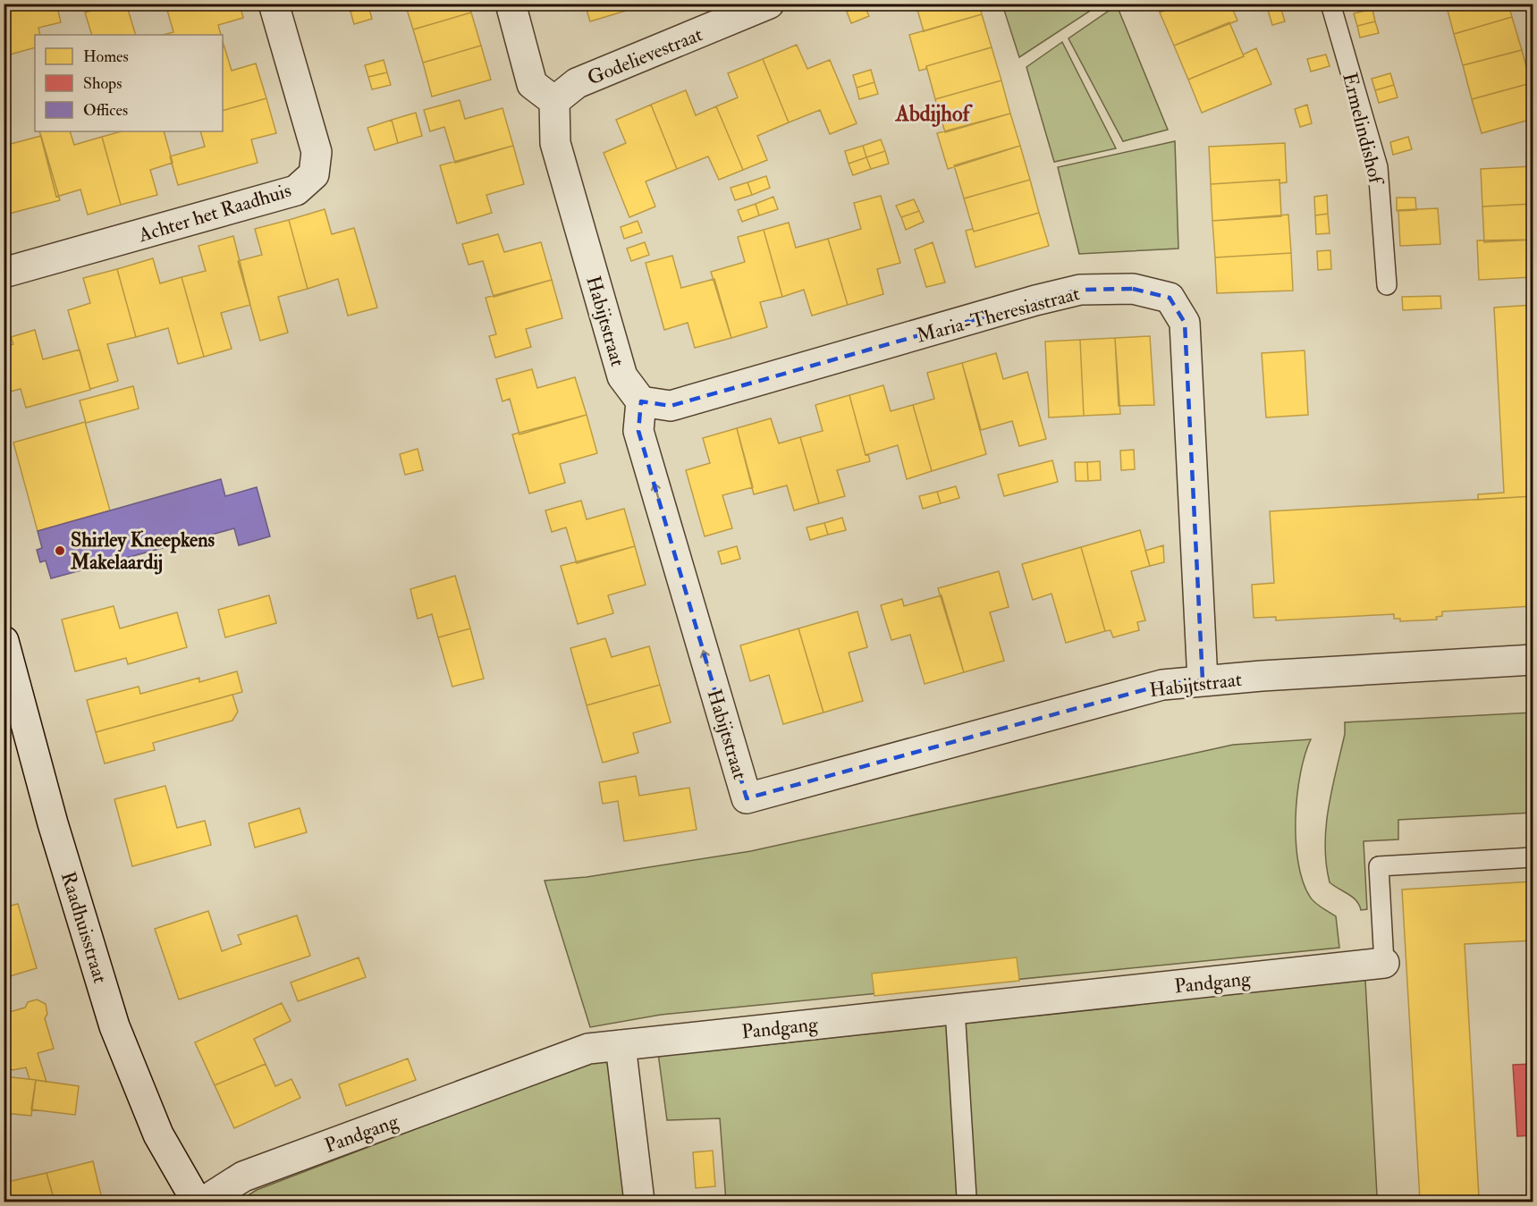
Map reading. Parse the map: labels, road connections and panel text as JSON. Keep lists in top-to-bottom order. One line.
{"streets":{"street":["Godelievestraat","Achter het Raadhuis","Maria-Theresiastraat","Habijtstraat","Raadhuisstraat","Pandgang"],"lane":["Ermelindishof"]},"crossings":[["Godelievestraat","Habijtstraat"],["Maria-Theresiastraat","Habijtstraat"]],"districts":["Abdijhof"],"places":["Shirley Kneepkens Makelaardij"],"legend":["Homes","Shops","Offices"]}
